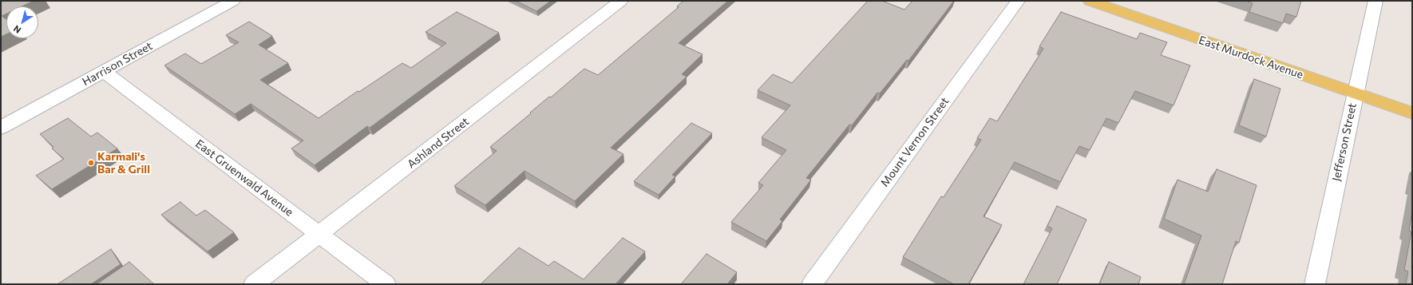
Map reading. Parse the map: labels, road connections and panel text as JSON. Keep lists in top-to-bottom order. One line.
{"streets":{"main road":["East Murdock Avenue"],"street":["Harrison Street","Mount Vernon Street","Jefferson Street","Ashland Street","East Gruenwald Avenue"]},"crossings":[["East Murdock Avenue","Jefferson Street"],["Harrison Street","East Gruenwald Avenue"],["Ashland Street","East Gruenwald Avenue"]],"places":["Karmali's Bar & Grill"],"north":"bottom left"}
